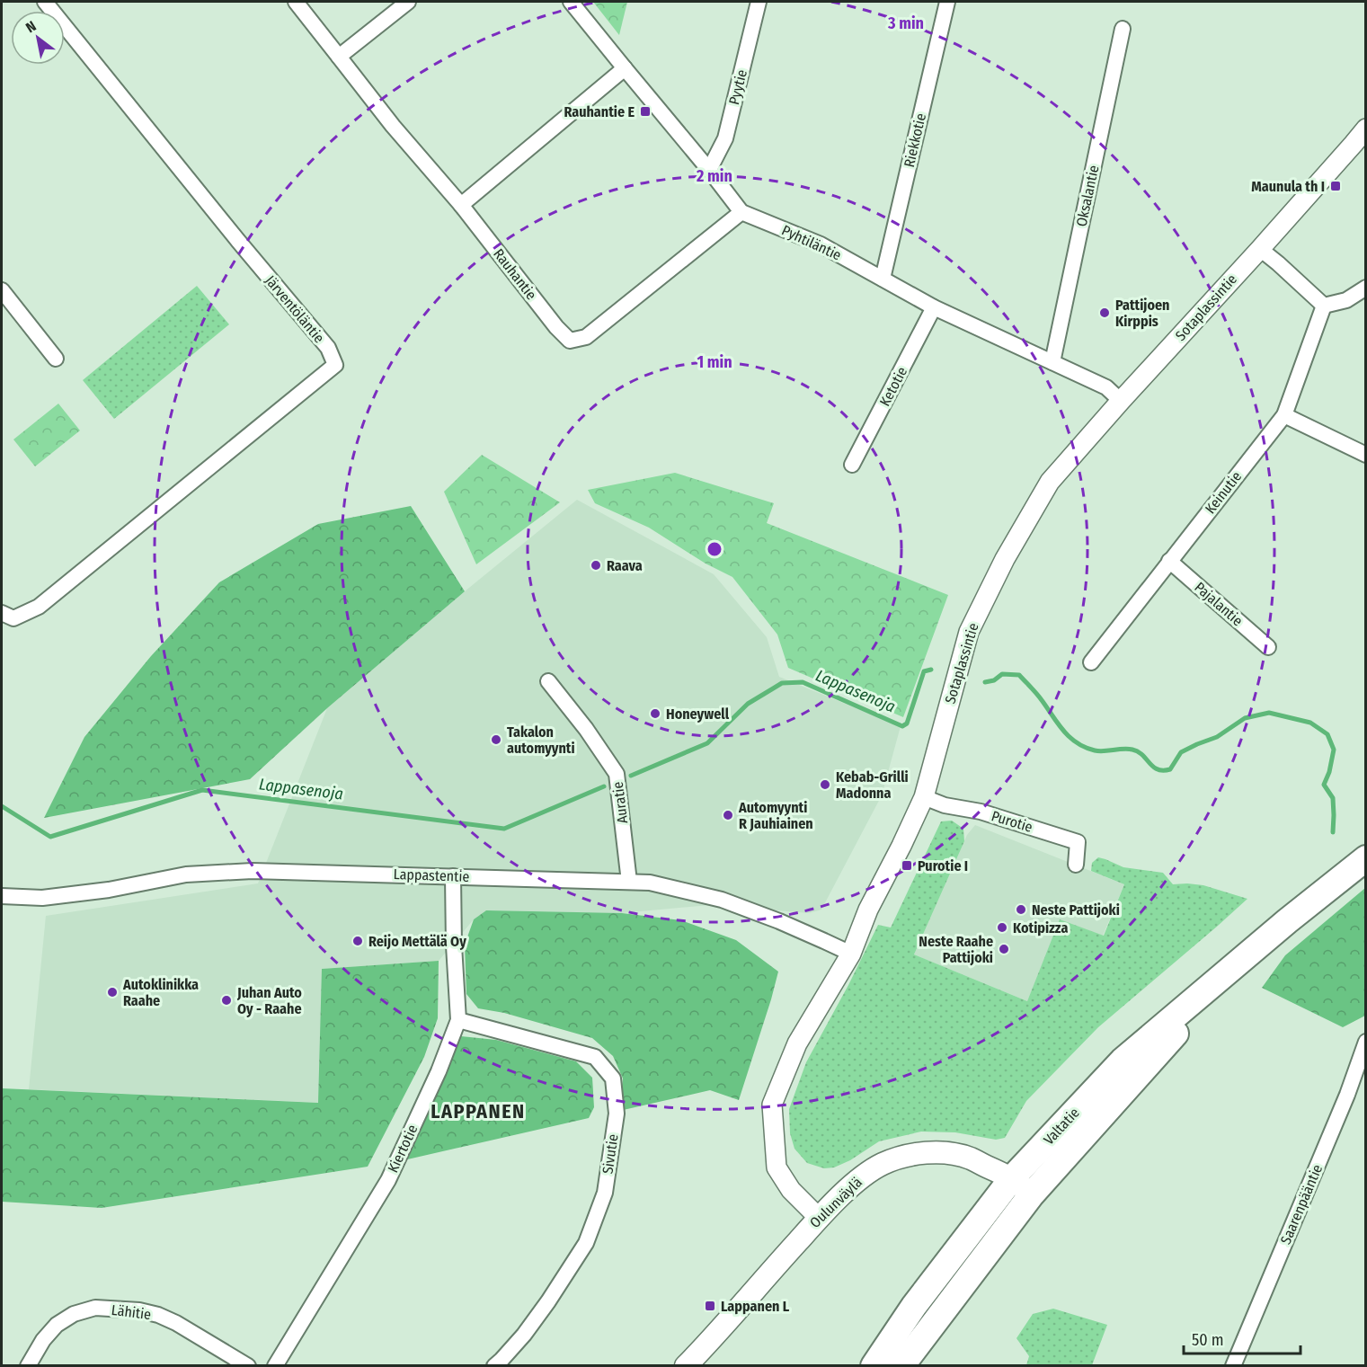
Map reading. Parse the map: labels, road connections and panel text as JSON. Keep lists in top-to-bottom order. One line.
{"streets":{"highway":["Valtatie"],"main road":["Oulunväylä"],"street":["Pyytie","Riekkotie","Oksalantie","Pyhtiläntie","Rauhantie","Sotaplassintie","Järventöläntie","Ketotie","Keinutie","Pajalantie","Auratie","Purotie","Lappastentie","Kiertotie","Sivutie","Saarenpääntie","Lähitie"]},"crossings":[["Riekkotie","Pyhtiläntie"],["Oksalantie","Pyhtiläntie"],["Pyhtiläntie","Rauhantie"],["Pyhtiläntie","Sotaplassintie"],["Pyhtiläntie","Ketotie"],["Sotaplassintie","Purotie"],["Sotaplassintie","Lappastentie"],["Sotaplassintie","Oulunväylä"],["Keinutie","Pajalantie"],["Auratie","Lappastentie"],["Lappastentie","Kiertotie"],["Valtatie","Oulunväylä"],["Kiertotie","Sivutie"]],"districts":["LAPPANEN"],"water":["Lappasenoja"],"places":{"transit":["Rauhantie E","Maunula th I","Purotie I","Lappanen L"],"other":["Pattijoen Kirppis","Raava","Honeywell","Takalon automyynti","Kebab-Grilli Madonna","Automyynti R Jauhiainen","Neste Pattijoki","Kotipizza","Reijo Mettälä Oy","Neste Raahe Pattijoki","Autoklinikka Raahe","Juhan Auto Oy - Raahe"]},"scale_bar":"50 m","north":"top left","rings":["3 min","2 min","1 min"]}
